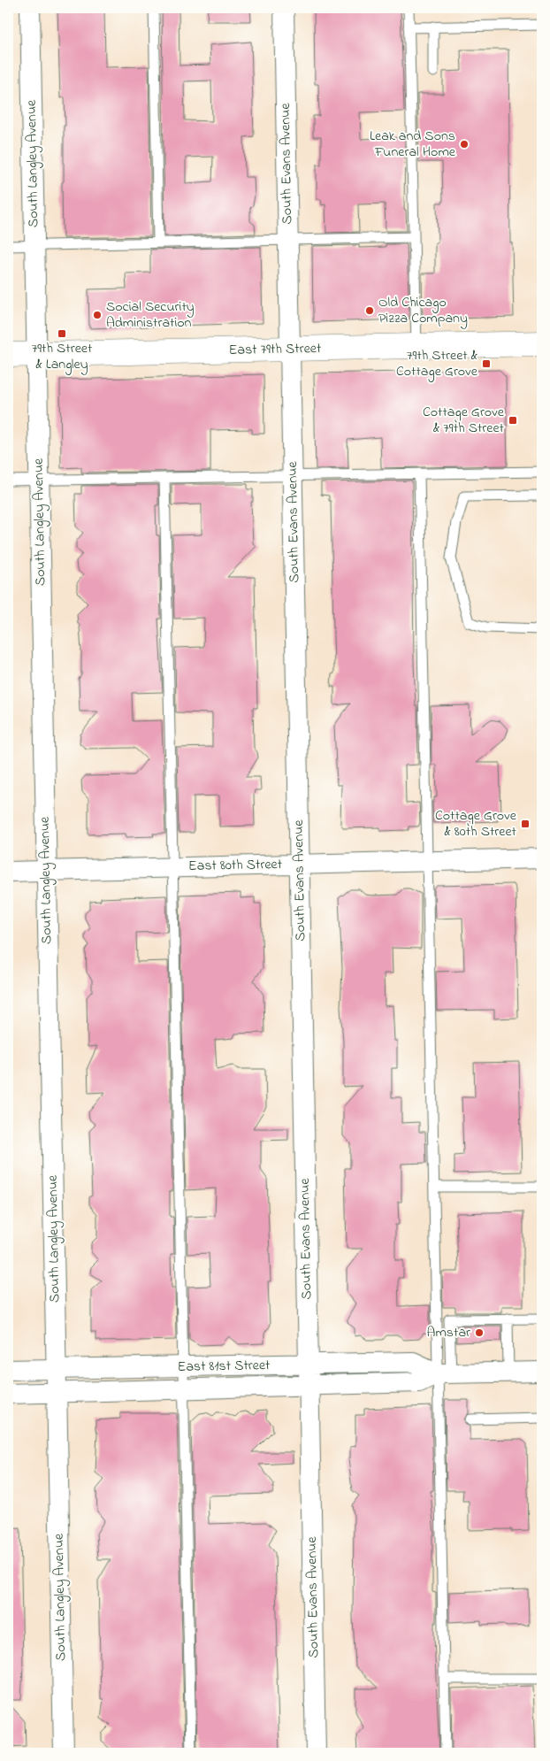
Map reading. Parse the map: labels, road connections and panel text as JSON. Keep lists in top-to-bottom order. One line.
{"streets":{"main road":["East 79th Street"],"street":["South Langley Avenue","South Evans Avenue","East 80th Street","East 81st Street"]},"crossings":[["South Langley Avenue","East 79th Street"],["South Langley Avenue","East 80th Street"],["South Langley Avenue","East 81st Street"],["South Evans Avenue","East 79th Street"],["South Evans Avenue","East 80th Street"],["South Evans Avenue","East 81st Street"]],"places":{"other":["Leak and Sons Funeral Home","Old Chicago Pizza Company","Social Security Administration","Amstar"],"transit":["79th Street & Langley","79th Street & Cottage Grove","Cottage Grove & 79th Street","Cottage Grove & 80th Street"]}}
